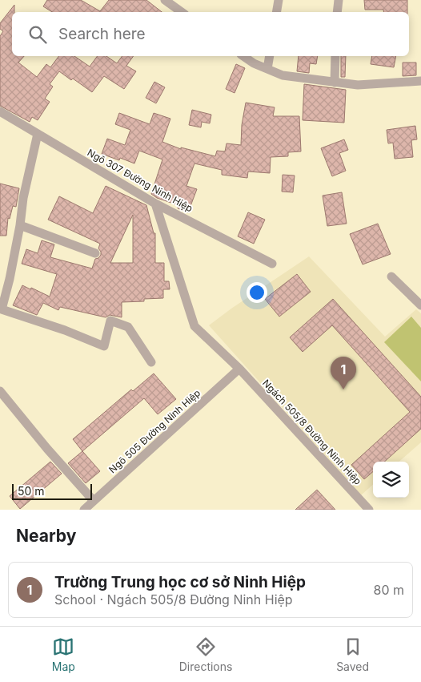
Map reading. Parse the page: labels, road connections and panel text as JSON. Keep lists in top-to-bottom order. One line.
{"streets":{"street":["Ngõ 307 Đường Ninh Hiệp","Ngõ 505 Đường Ninh Hiệp","Ngách 505/8 Đường Ninh Hiệp"]},"crossings":[["Ngõ 307 Đường Ninh Hiệp","Ngách 505/8 Đường Ninh Hiệp"],["Ngõ 505 Đường Ninh Hiệp","Ngách 505/8 Đường Ninh Hiệp"]],"scale_bar":"50 m","page":{"search":"Search here","pins":"1","scale":"50 m","heading":"Nearby","list":[{"mark":"1","name":"Trường Trung học cơ sở Ninh Hiệp","note":"School · Ngách 505/8 Đường Ninh Hiệp","value":"80 m"}],"nav":["Map","Directions","Saved"]}}
